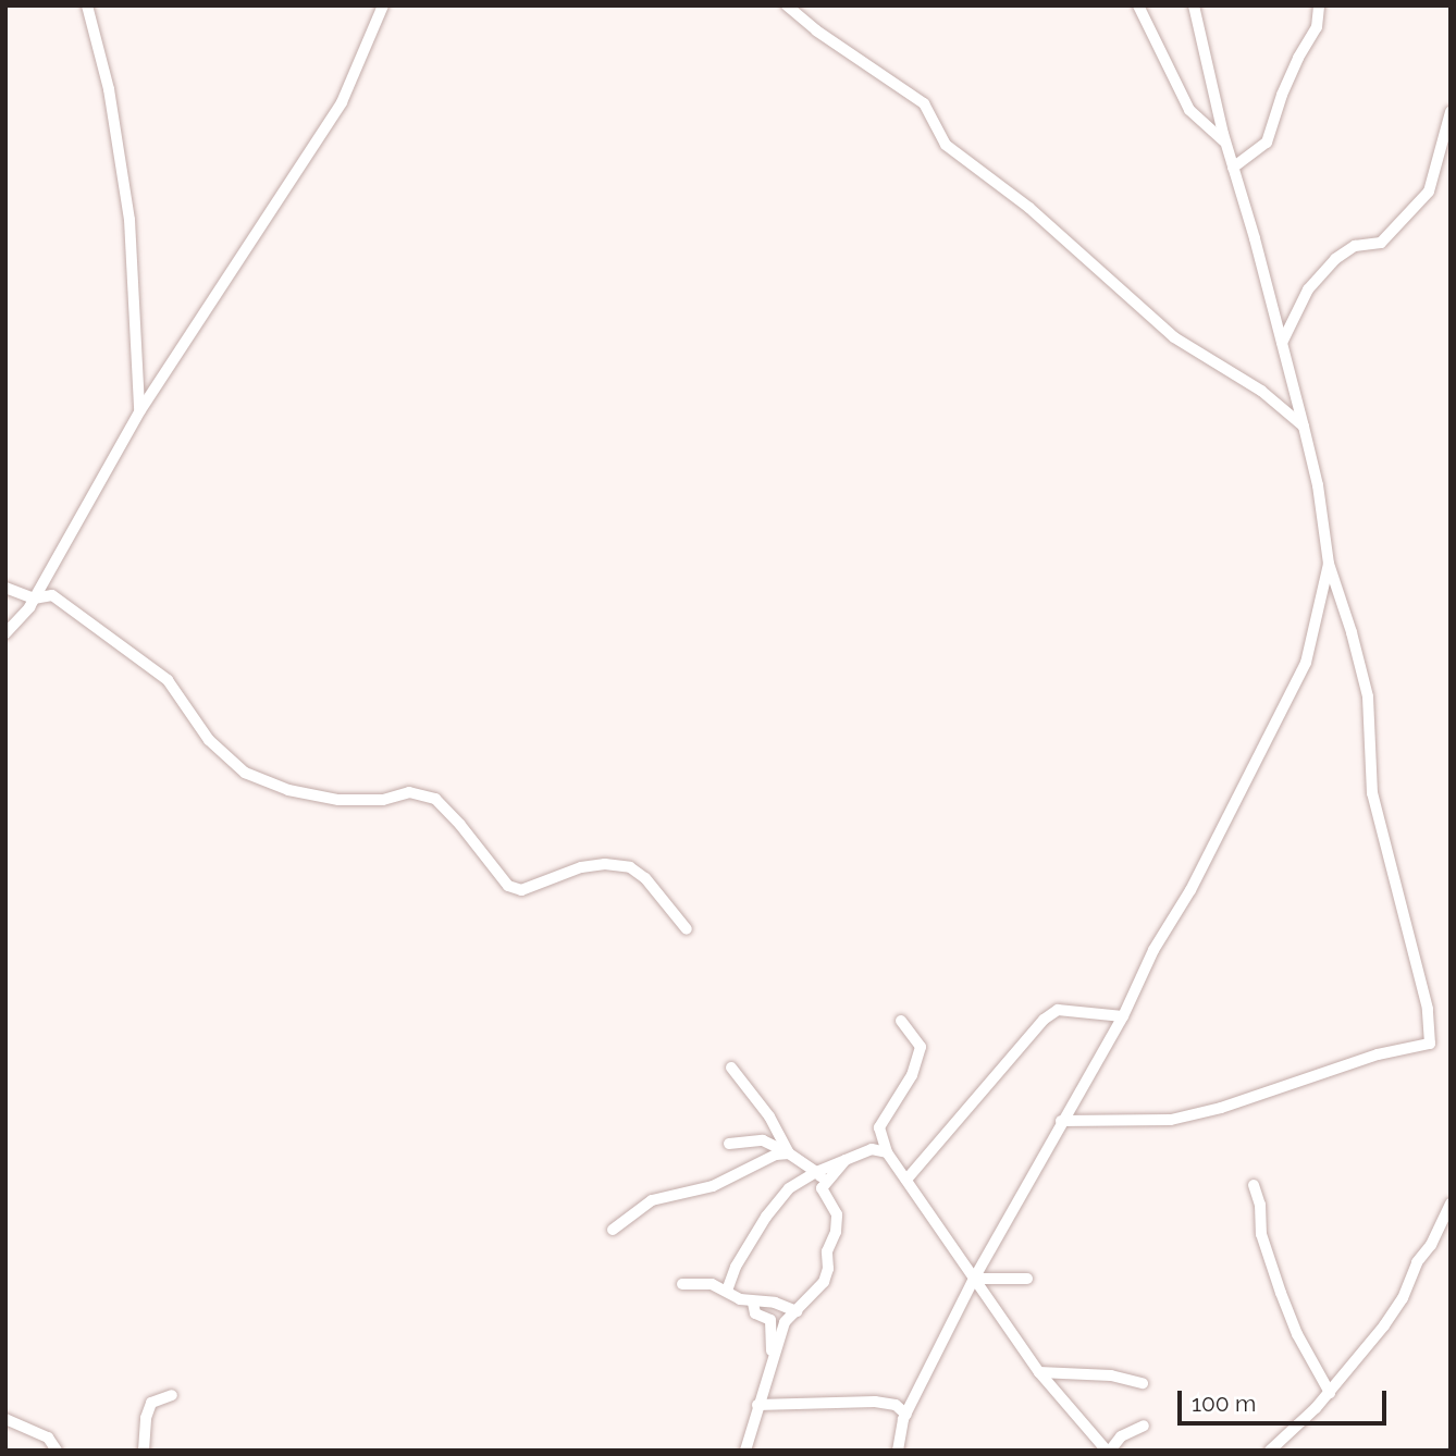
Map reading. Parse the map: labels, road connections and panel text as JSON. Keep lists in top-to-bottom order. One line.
{"scale_bar":"100 m"}
